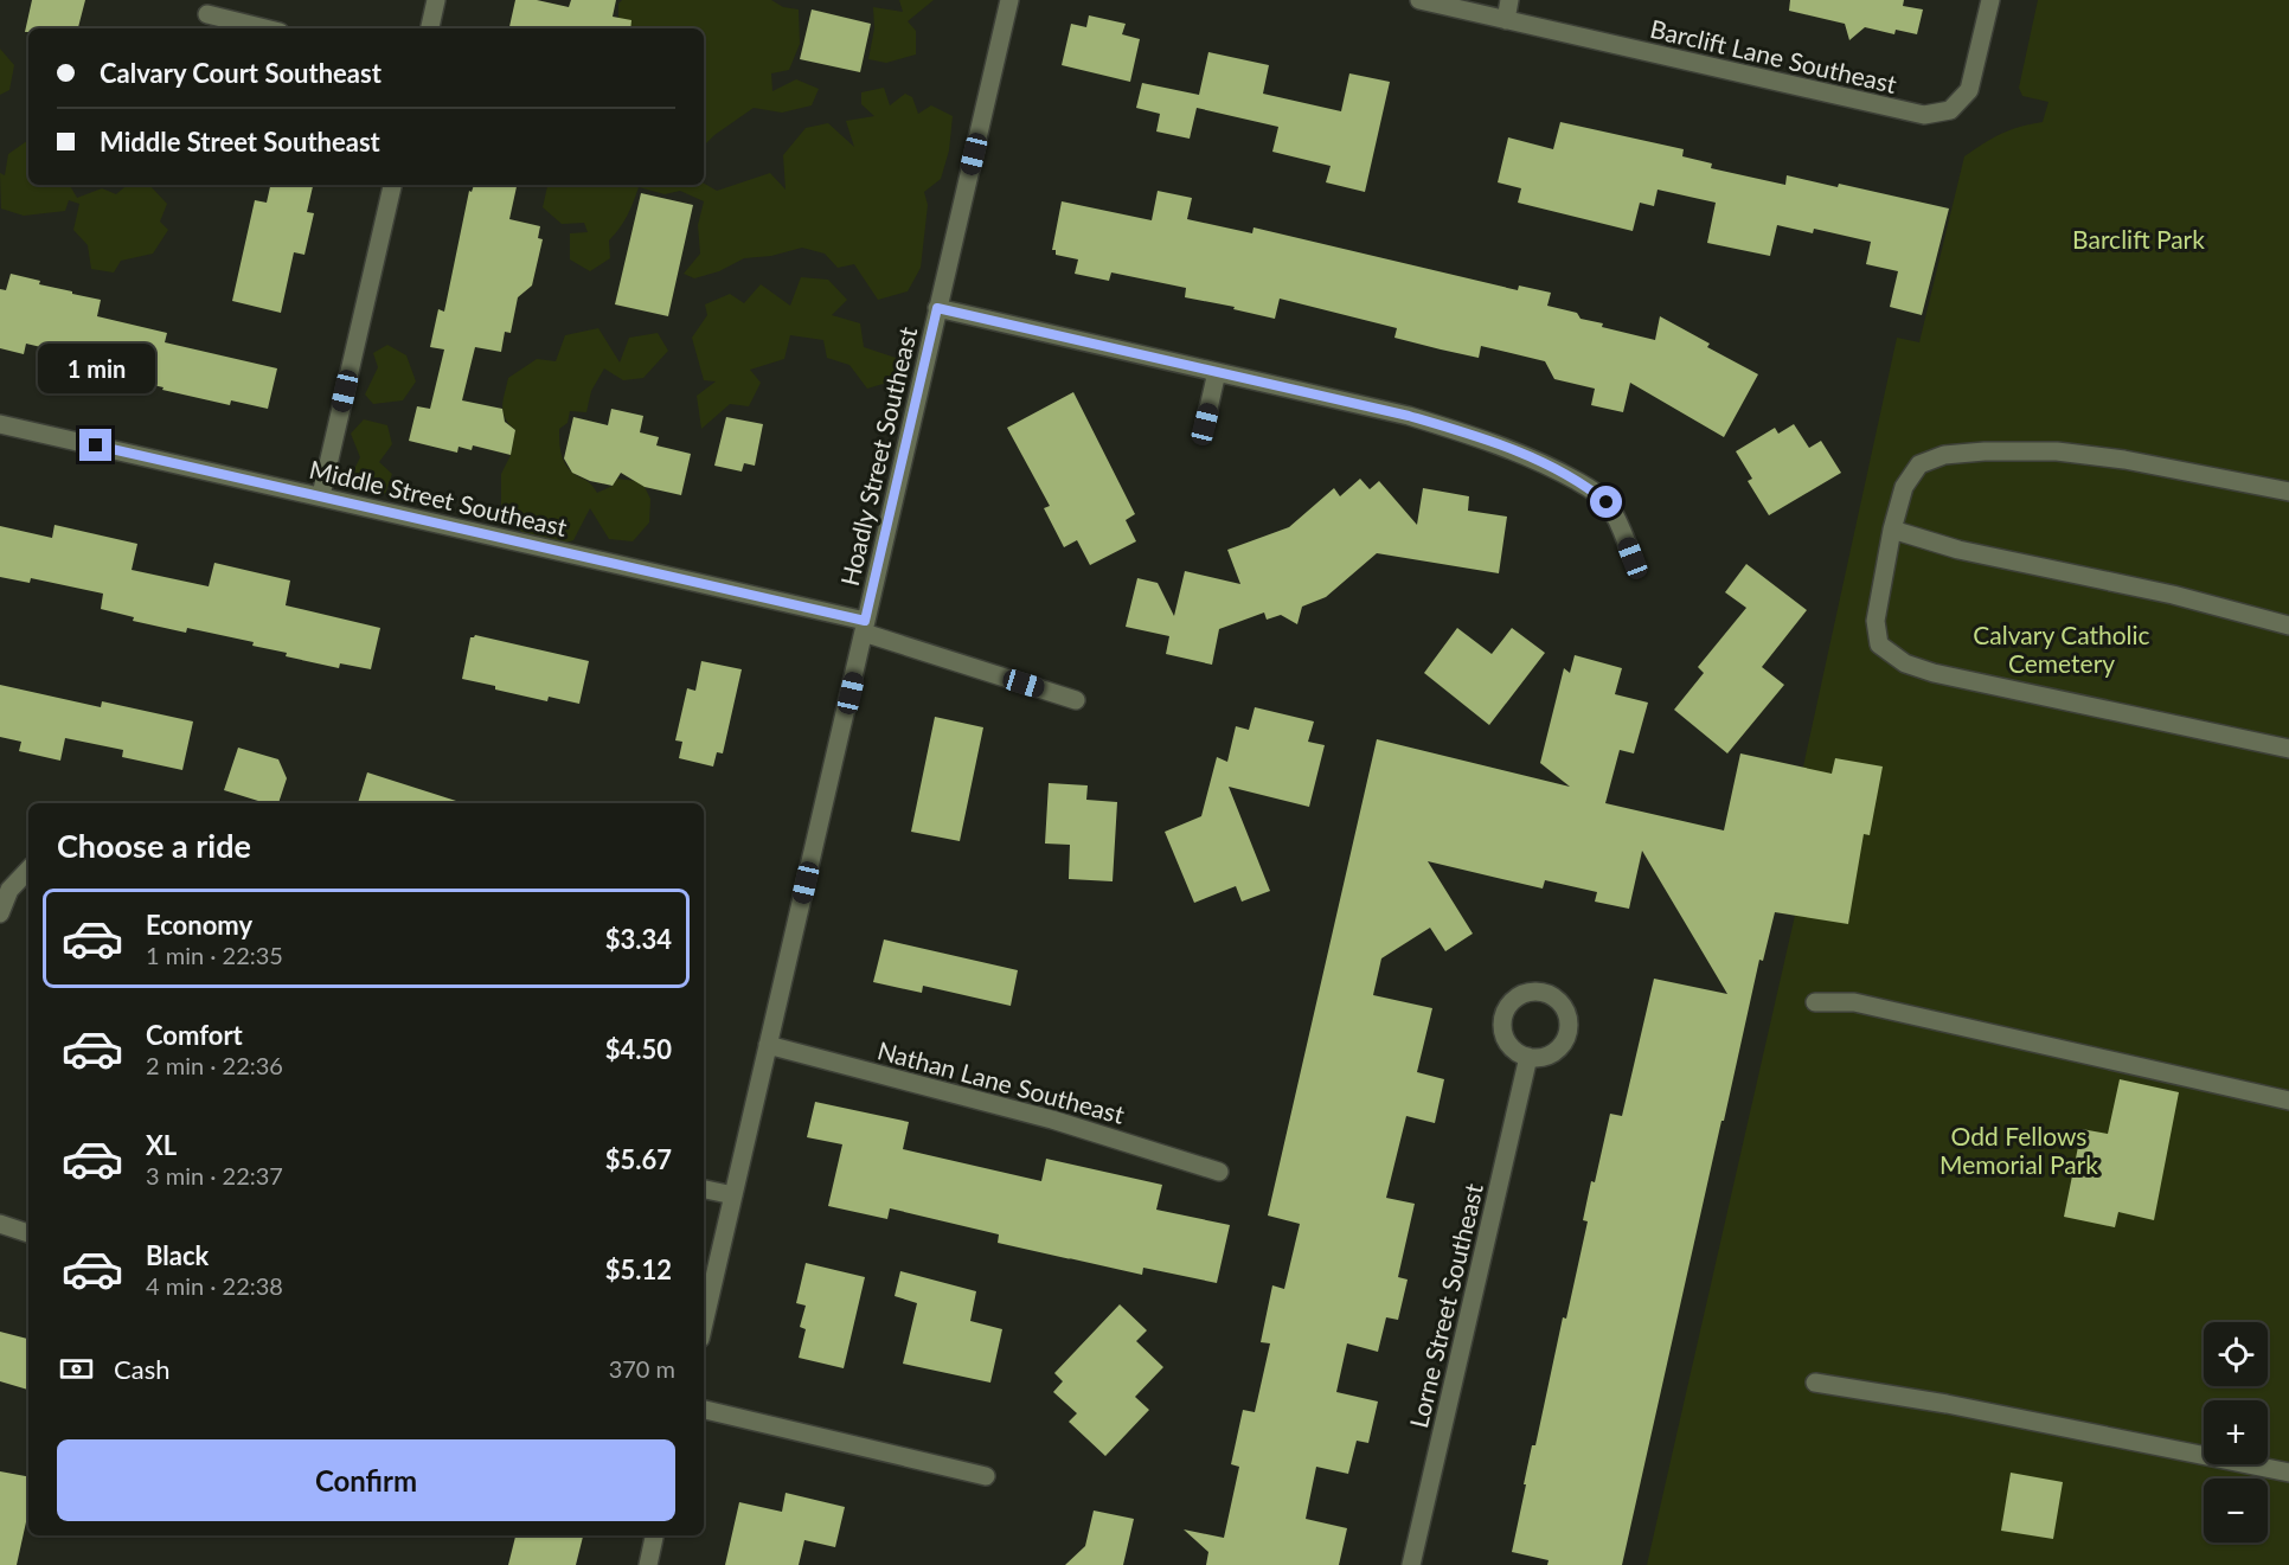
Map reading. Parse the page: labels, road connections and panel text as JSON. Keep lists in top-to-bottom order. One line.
{"streets":{"street":["Barclift Lane Southeast","Hoadly Street Southeast","Middle Street Southeast","Nathan Lane Southeast","Lorne Street Southeast"]},"crossings":[["Hoadly Street Southeast","Middle Street Southeast"],["Hoadly Street Southeast","Nathan Lane Southeast"]],"parks":["Barclift Park","Calvary Catholic Cemetery","Odd Fellows Memorial Park"],"page":{"banner":["Calvary Court Southeast","Middle Street Southeast"],"bubble":"1 min","heading":"Choose a ride","list":[{"name":"Economy","note":"1 min · 22:35","value":"$3.34"},{"name":"Comfort","note":"2 min · 22:36","value":"$4.50"},{"name":"XL","note":"3 min · 22:37","value":"$5.67"},{"name":"Black","note":"4 min · 22:38","value":"$5.12"}],"map_buttons":["+","−"],"pay":["Cash","370 m"],"buttons":"Confirm"}}
